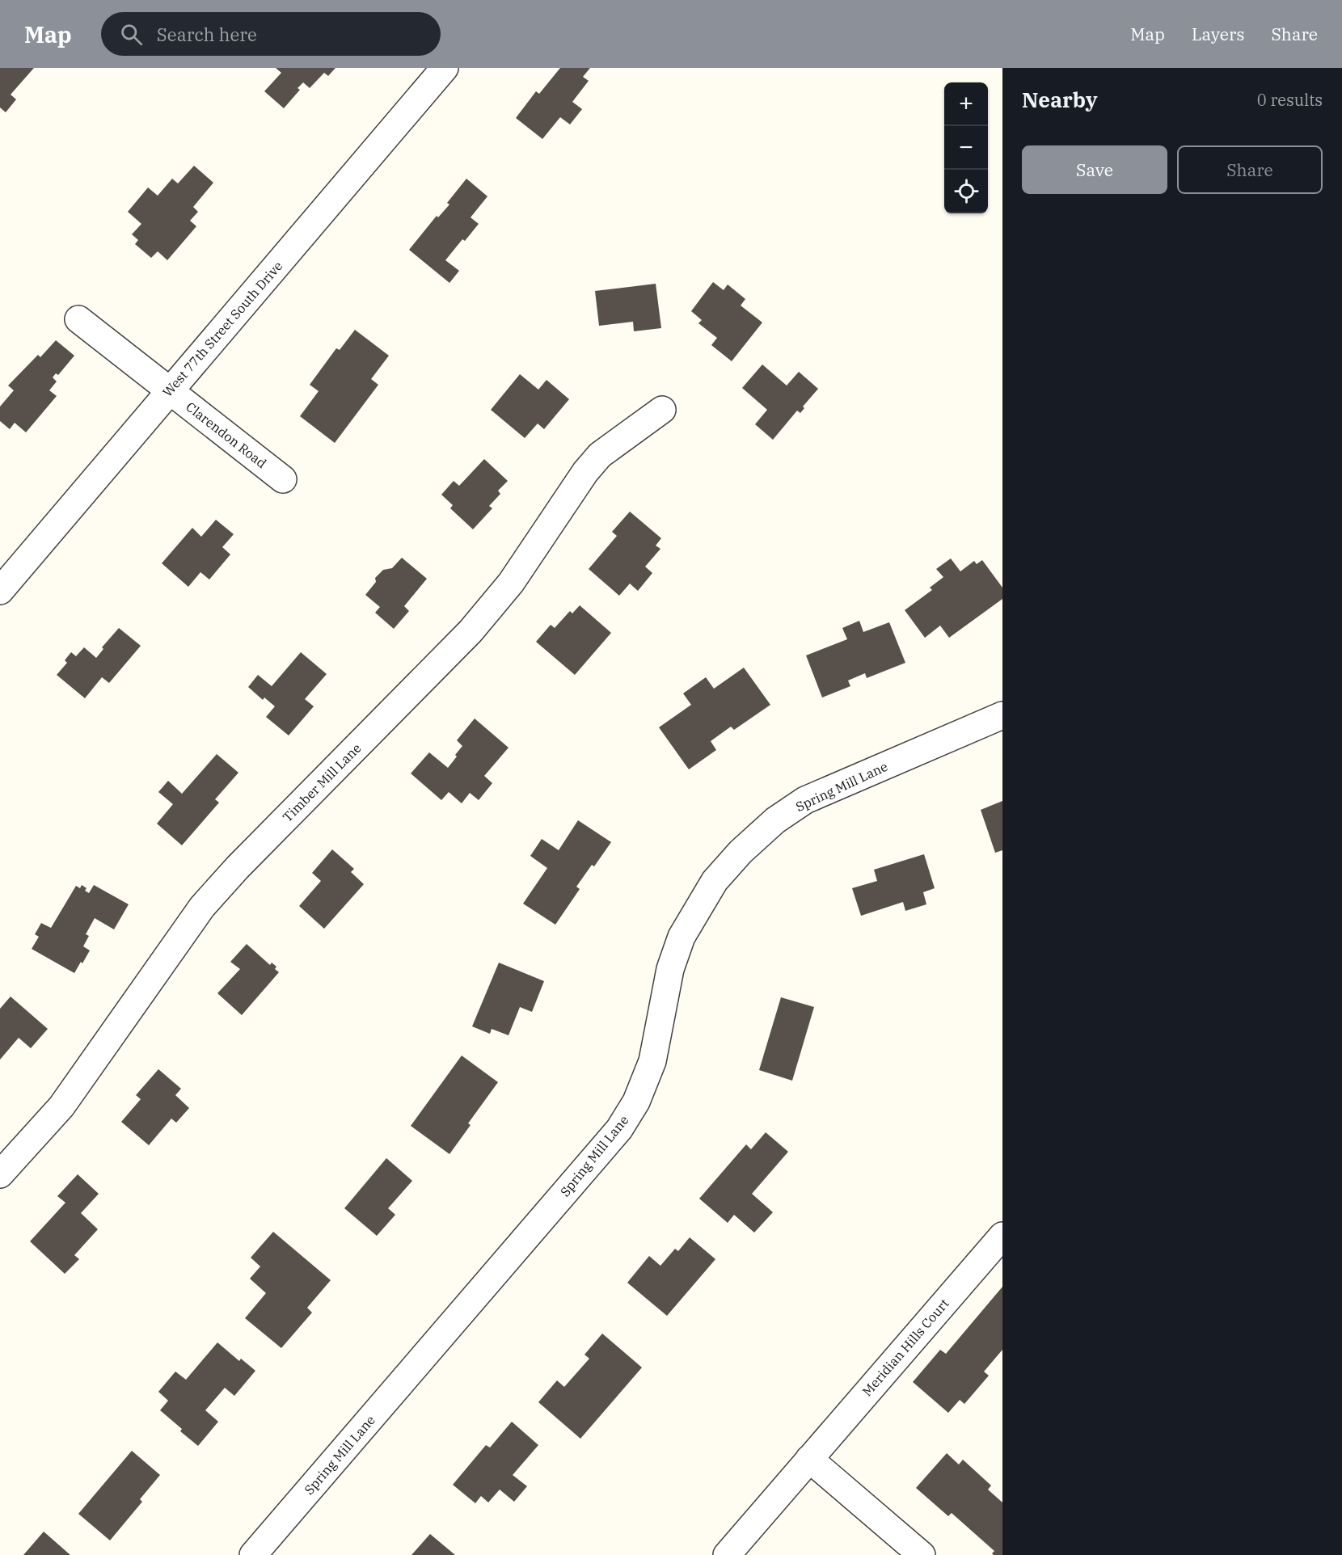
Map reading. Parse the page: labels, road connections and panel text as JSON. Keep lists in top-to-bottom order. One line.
{"streets":{"street":["West 77th Street South Drive","Clarendon Road","Timber Mill Lane","Spring Mill Lane","Meridian Hills Court"]},"crossings":[["West 77th Street South Drive","Clarendon Road"]],"page":{"header":"Map","search":"Search here","nav":["Map","Layers","Share"],"heading":["Nearby","0 results"],"map_buttons":["+","−"],"buttons":["Save","Share"]}}
